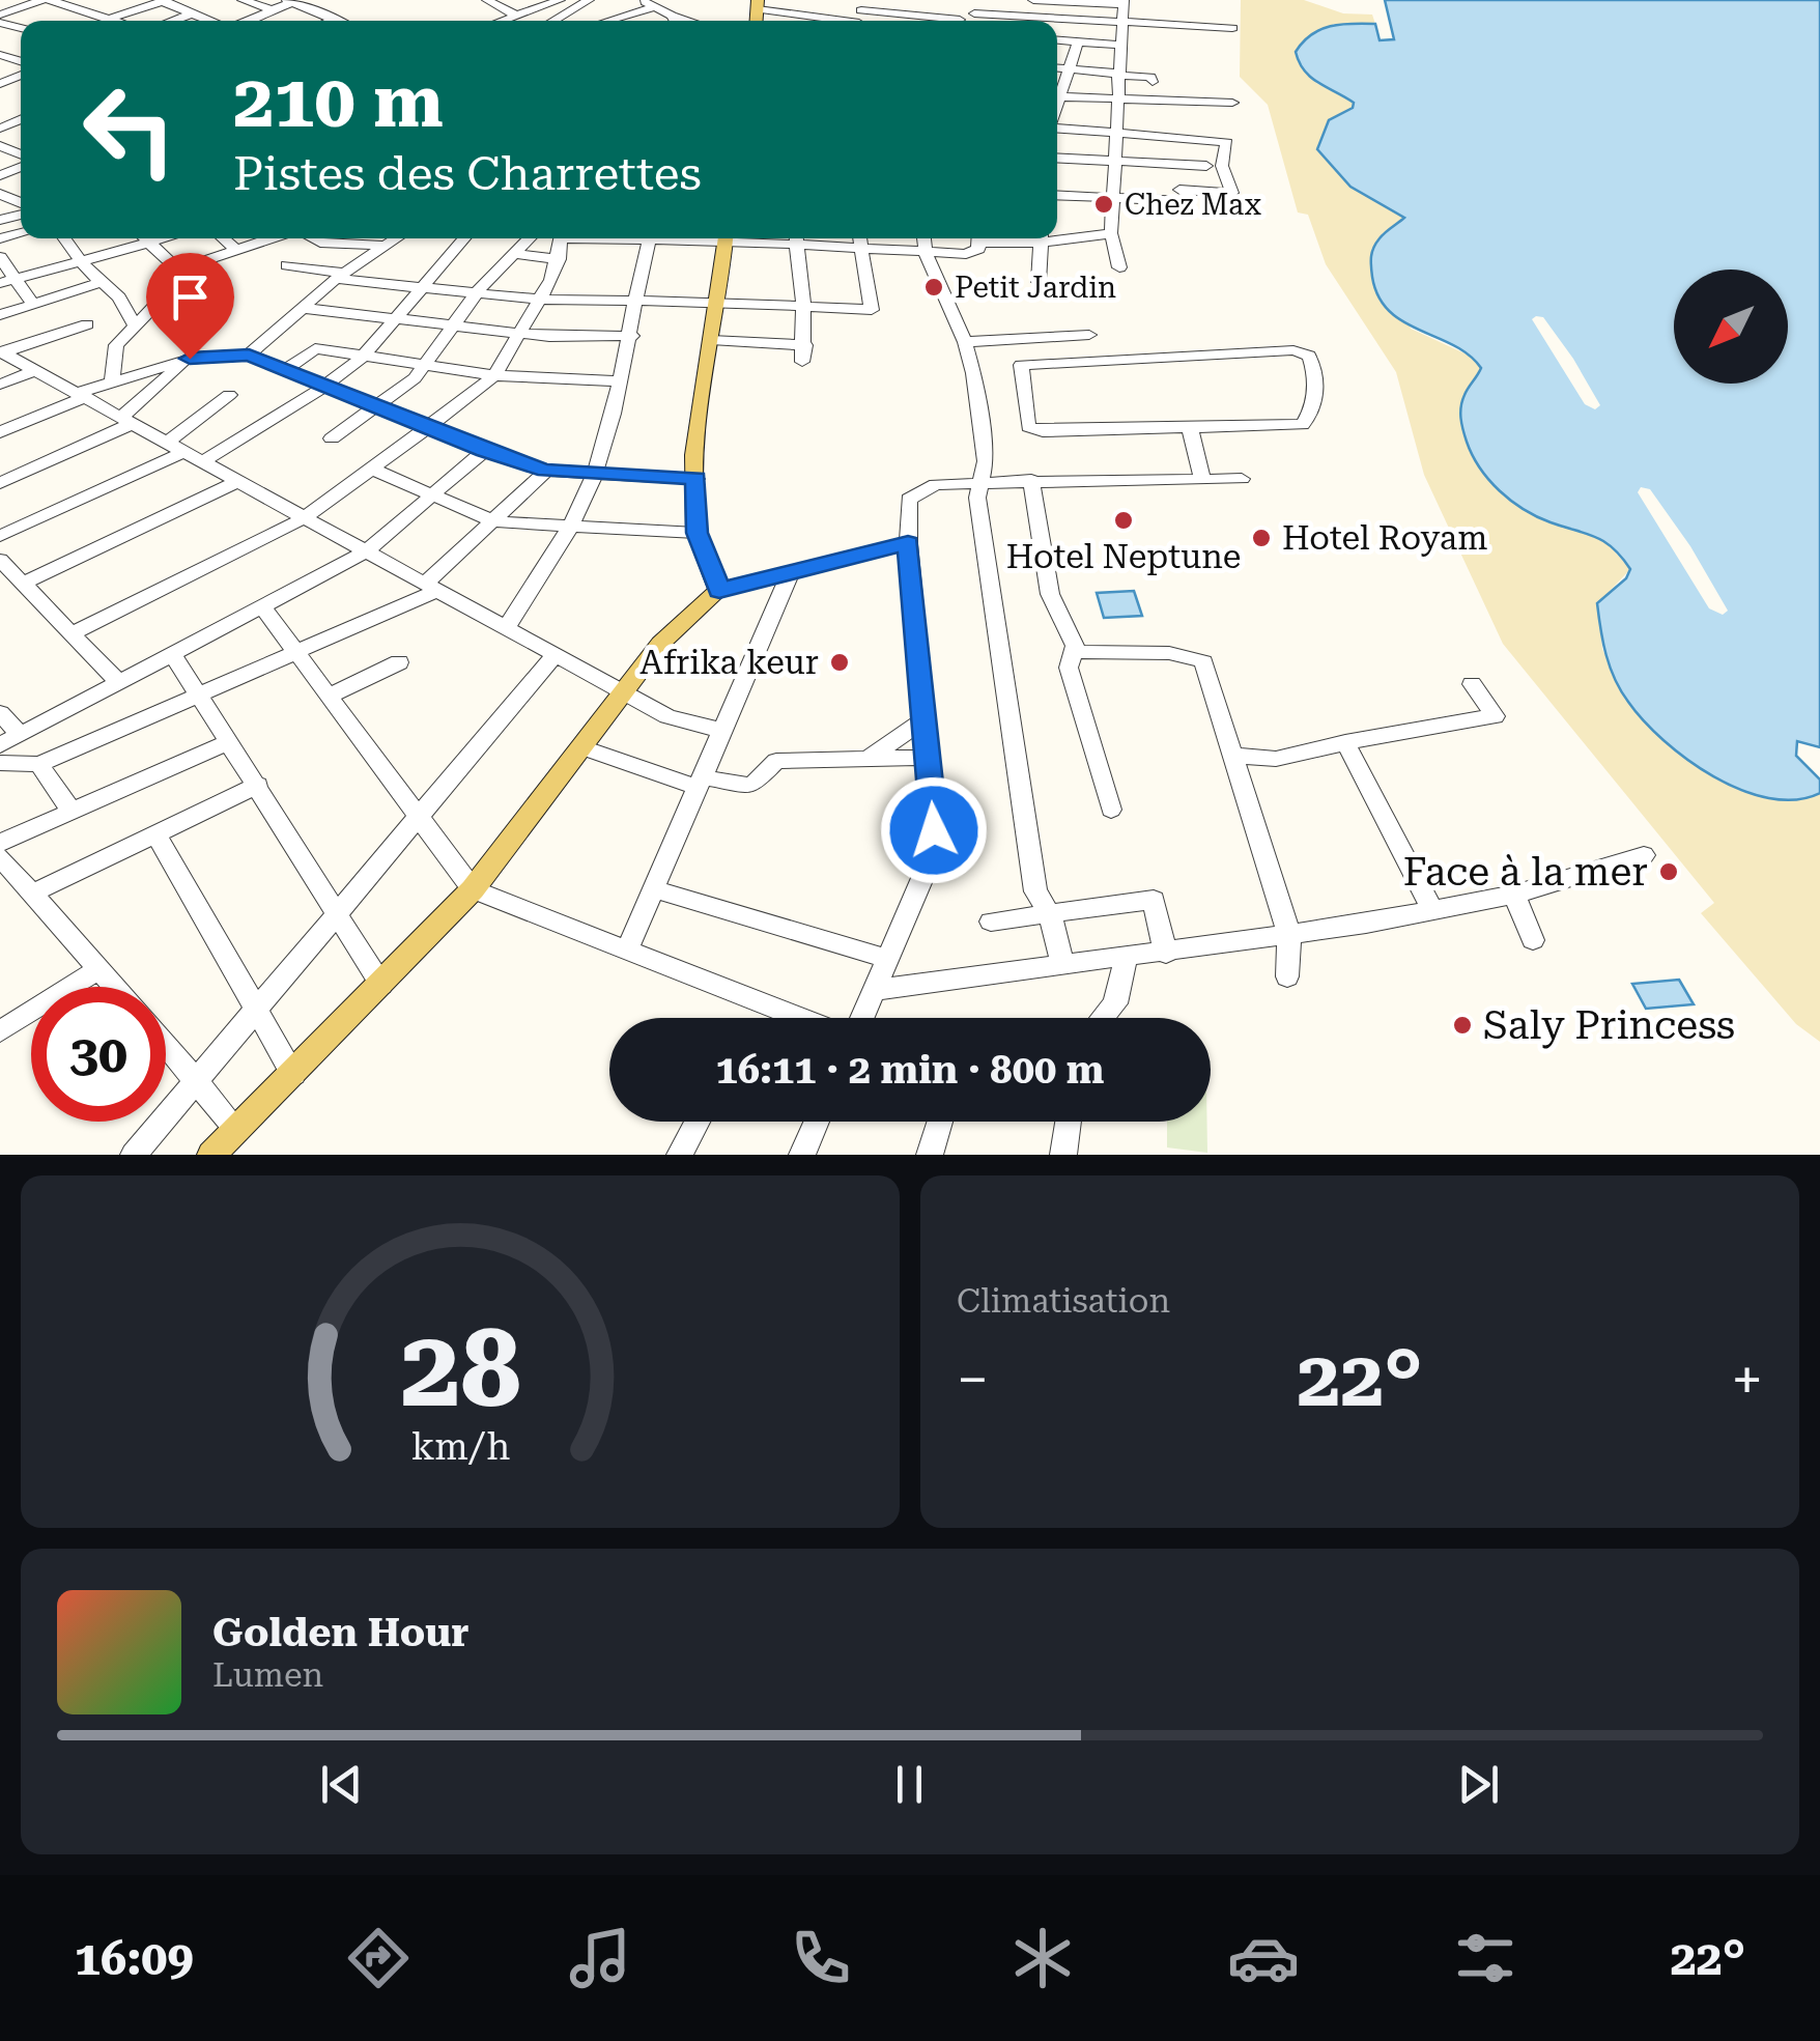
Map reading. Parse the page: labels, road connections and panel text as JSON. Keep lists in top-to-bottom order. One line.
{"places":["Chez Max","Petit Jardin","Hotel Neptune","Hotel Royam","Afrika keur","Face à la mer","Saly Princess"],"north":"bottom left","page":{"turn":["210 m","Pistes des Charrettes"],"limit":"30","trip":"16:11 · 2 min · 800 m","tile":"Climatisation","heat":["−","22°","+"],"song":["Golden Hour","Lumen"],"tabs":["16:09","22°"],"gauge":["28","km/h"]}}
